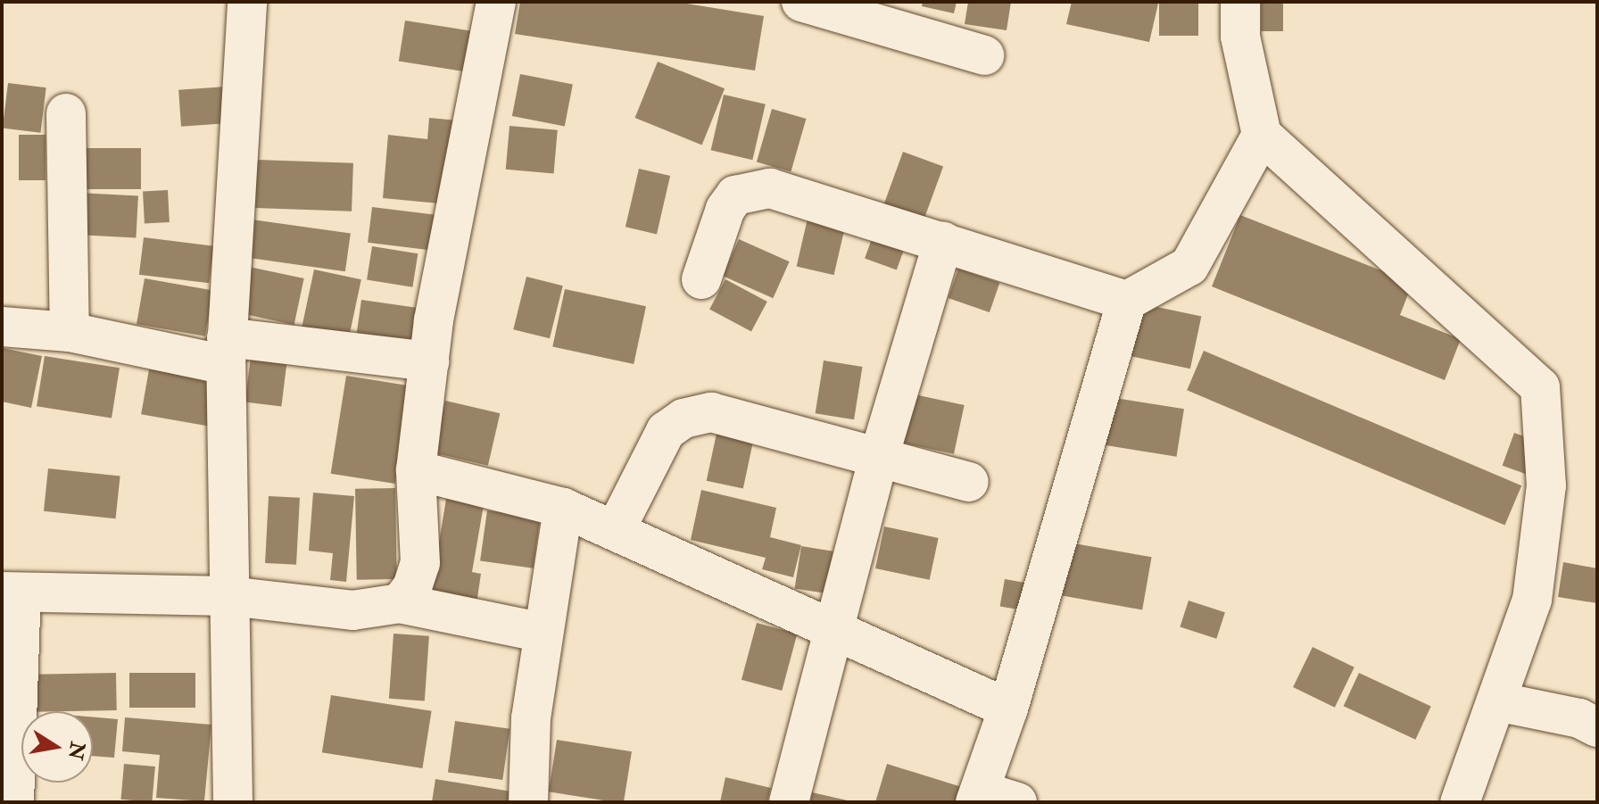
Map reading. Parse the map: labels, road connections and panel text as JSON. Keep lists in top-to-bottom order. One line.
{"north":"right"}
